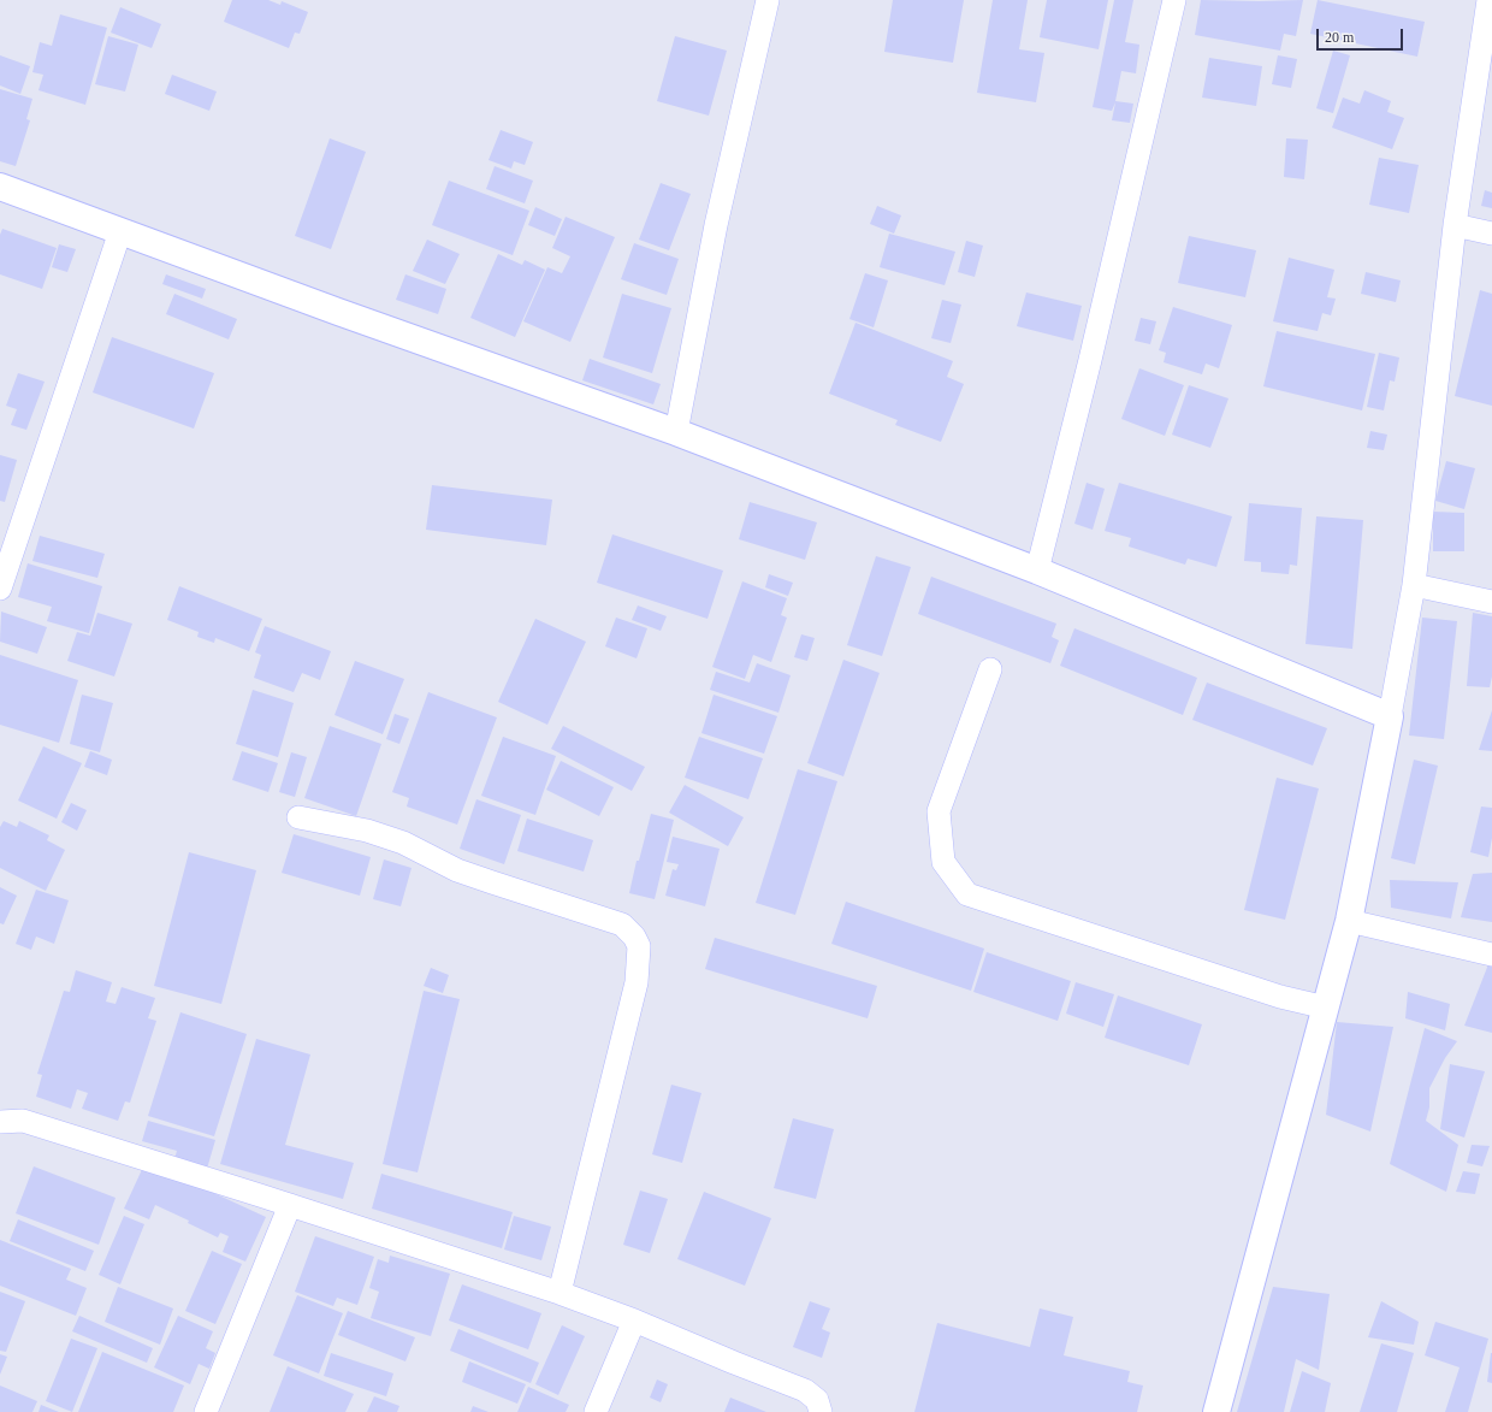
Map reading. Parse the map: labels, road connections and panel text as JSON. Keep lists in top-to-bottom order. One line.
{"scale_bar":"20 m"}
